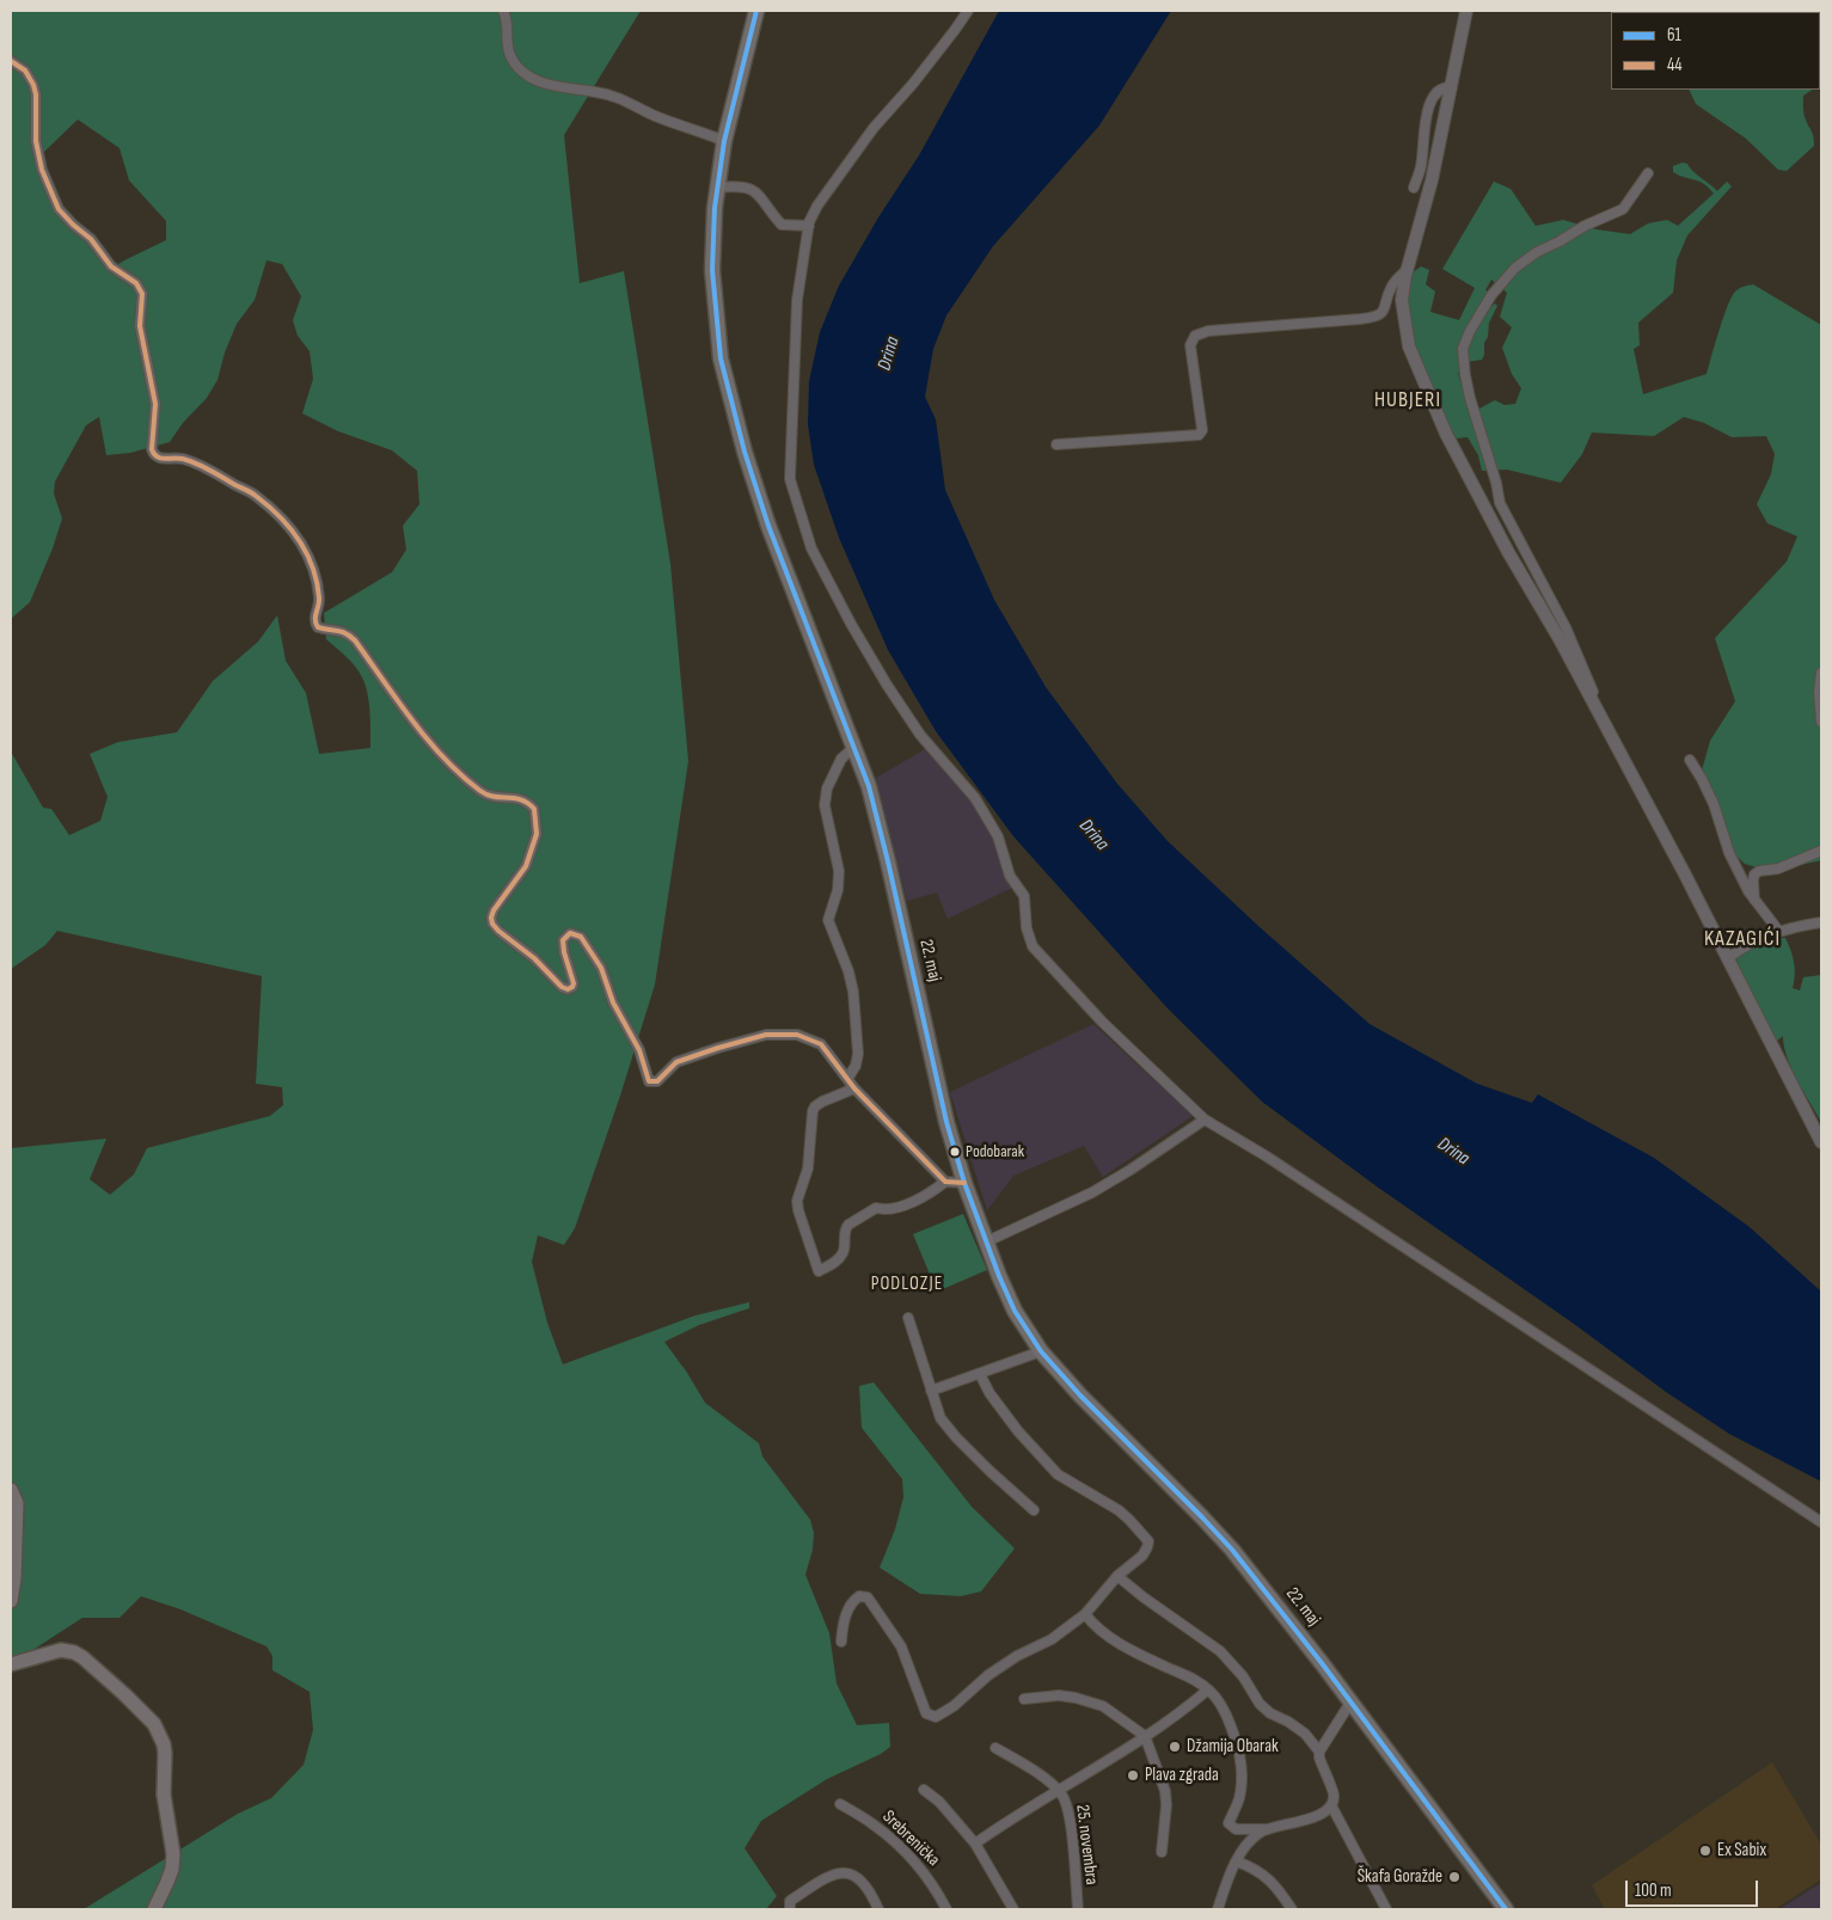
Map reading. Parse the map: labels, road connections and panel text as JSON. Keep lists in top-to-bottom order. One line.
{"streets":{"main road":["22. maj"],"street":["Srebrenička","25. novembra"]},"districts":["HUBJERI","KAZAGIĆI","PODLOZJE"],"water":["Drina"],"places":["Podobarak","Džamija Obarak","Plava zgrada","Ex Sabix","Škafa Goražde"],"lines":["transit line 61","transit line 44"],"legend":["61","44"],"scale_bar":"100 m"}
